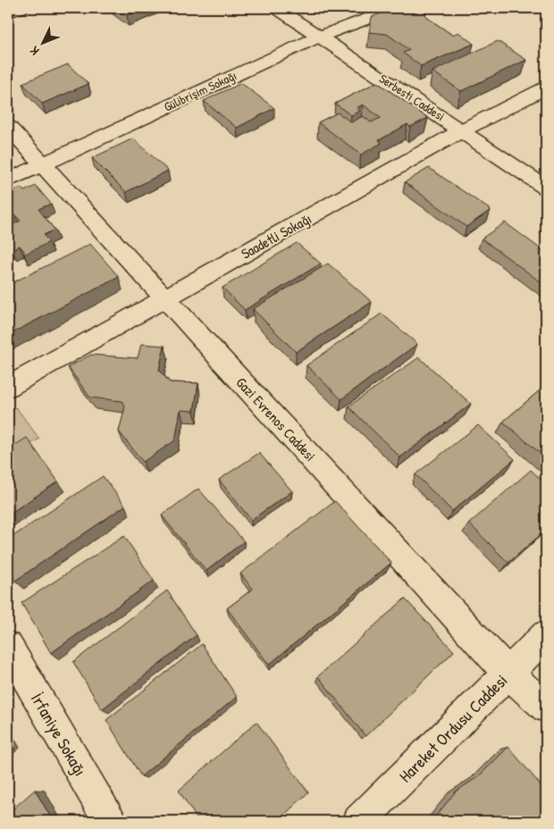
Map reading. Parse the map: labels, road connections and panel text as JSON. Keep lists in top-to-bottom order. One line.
{"streets":{"street":["Gülibrişim Sokağı","Serbesti Caddesi","Saadetli Sokağı","Gazi Evrenos Caddesi","Hareket Ordusu Caddesi","İrfaniye Sokağı"]},"crossings":[["Gülibrişim Sokağı","Serbesti Caddesi"],["Gülibrişim Sokağı","Gazi Evrenos Caddesi"],["Serbesti Caddesi","Saadetli Sokağı"],["Saadetli Sokağı","Gazi Evrenos Caddesi"],["Gazi Evrenos Caddesi","Hareket Ordusu Caddesi"]],"north":"bottom left"}
